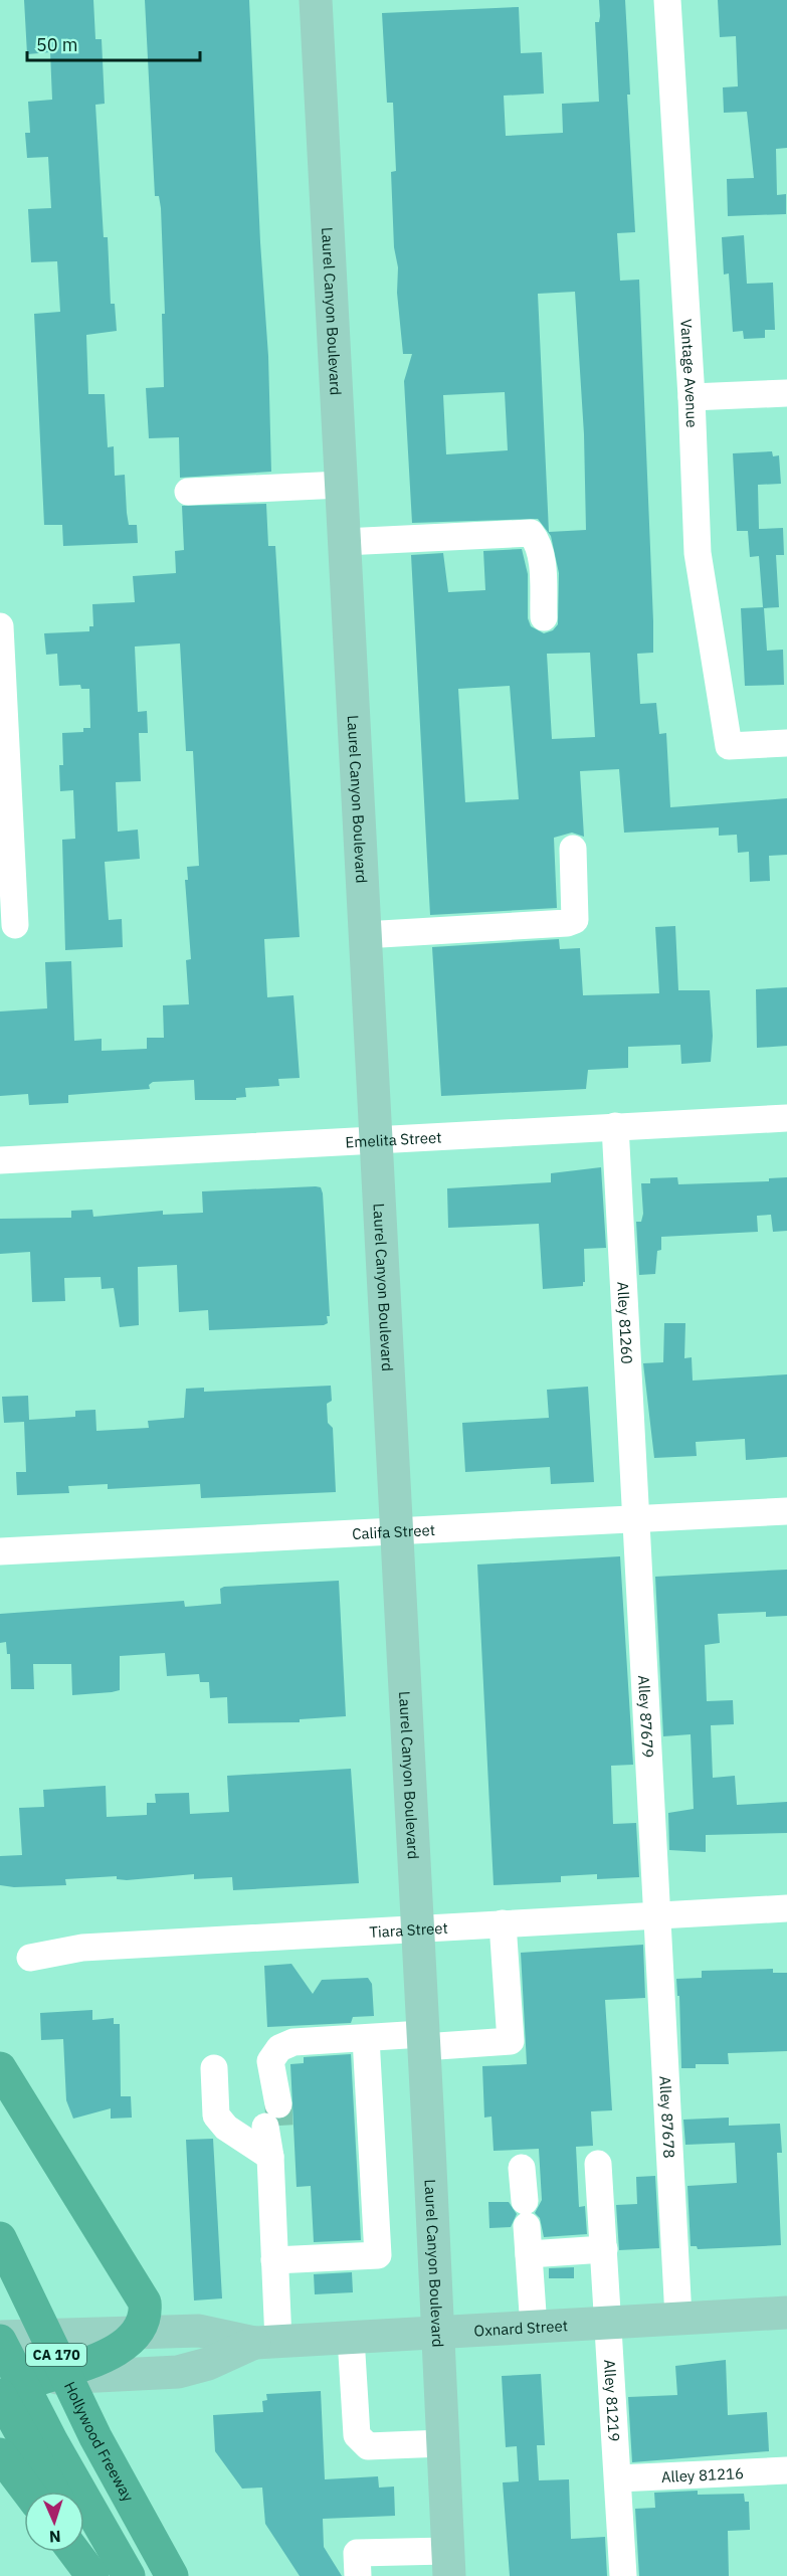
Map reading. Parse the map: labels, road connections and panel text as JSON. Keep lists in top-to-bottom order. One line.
{"streets":{"highway":["CA 170","Hollywood Freeway"],"main road":["Laurel Canyon Boulevard","Oxnard Street"],"street":["Vantage Avenue","Emelita Street","Alley 81260","Califa Street","Alley 87679","Tiara Street","Alley 87678","Alley 81219","Alley 81216"]},"crossings":[["Laurel Canyon Boulevard","Emelita Street"],["Laurel Canyon Boulevard","Califa Street"],["Laurel Canyon Boulevard","Tiara Street"],["Laurel Canyon Boulevard","Oxnard Street"],["Emelita Street","Alley 81260"],["Alley 81260","Califa Street"],["Alley 81260","Alley 87679"],["Califa Street","Alley 87679"],["Alley 87679","Tiara Street"],["Alley 87679","Alley 87678"],["Tiara Street","Alley 87678"],["Alley 87678","Oxnard Street"],["Oxnard Street","Alley 81219"],["Alley 81219","Alley 81216"]],"scale_bar":"50 m","north":"bottom"}
